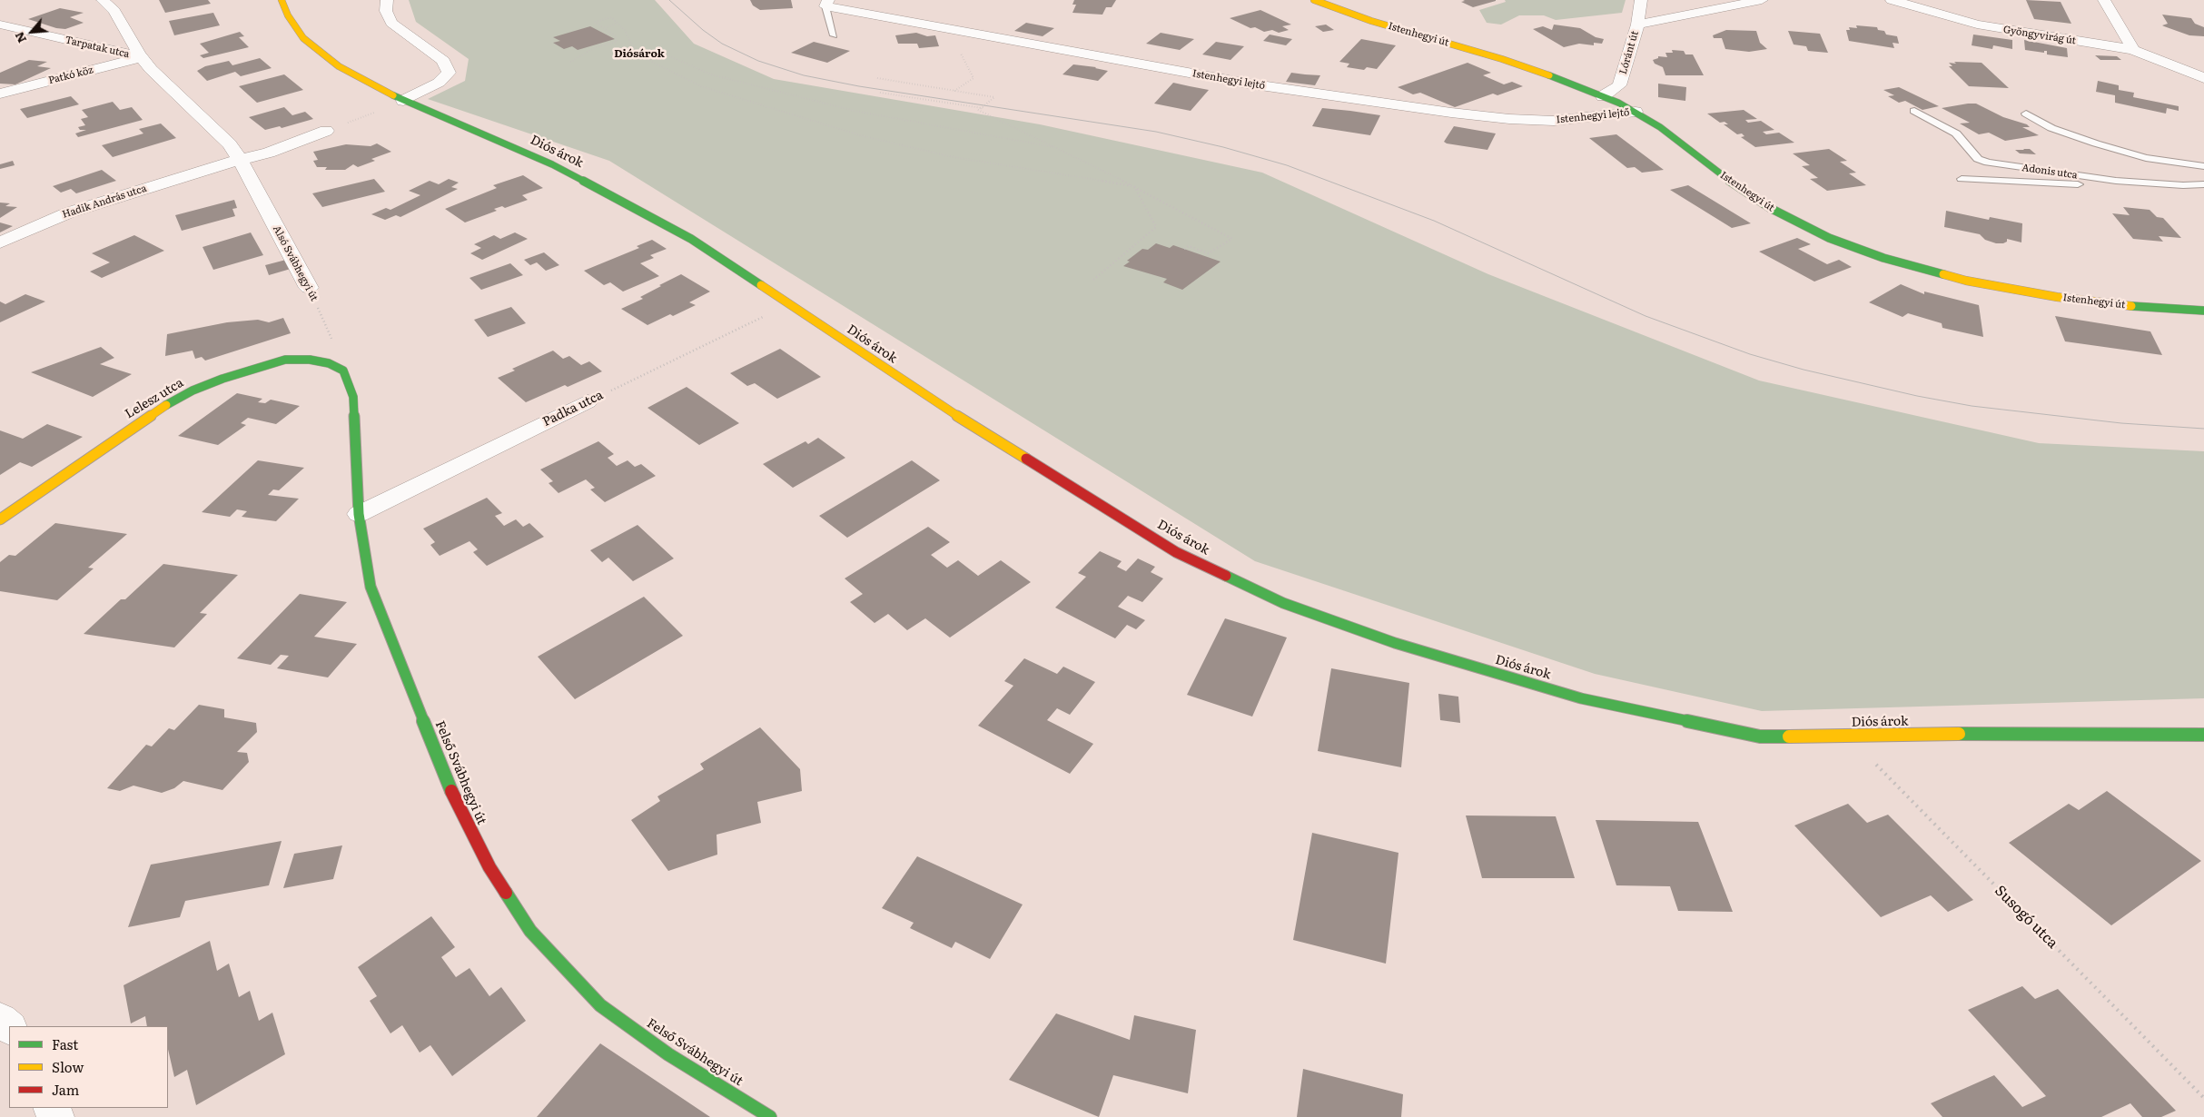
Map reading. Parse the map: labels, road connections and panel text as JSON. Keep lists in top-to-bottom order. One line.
{"streets":{"street":["Istenhegyi út","Gyöngyvirág út","Tarpatak utca","Lóránt út","Patkó köz","Istenhegyi lejtő","Diós árok","Hadik András utca","Alsó Svábhegyi út","Lelesz utca","Padka utca","Felső Svábhegyi út"],"lane":["Adonis utca"],"path":["Susogó utca"]},"crossings":[["Istenhegyi út","Lóránt út"],["Istenhegyi út","Istenhegyi lejtő"],["Tarpatak utca","Patkó köz"],["Tarpatak utca","Alsó Svábhegyi út"],["Patkó köz","Alsó Svábhegyi út"],["Diós árok","Padka utca"],["Diós árok","Susogó utca"],["Hadik András utca","Alsó Svábhegyi út"],["Alsó Svábhegyi út","Lelesz utca"],["Alsó Svábhegyi út","Felső Svábhegyi út"],["Lelesz utca","Felső Svábhegyi út"],["Padka utca","Felső Svábhegyi út"]],"districts":["Diósárok"],"legend":["Fast","Slow","Jam"],"north":"bottom left"}
